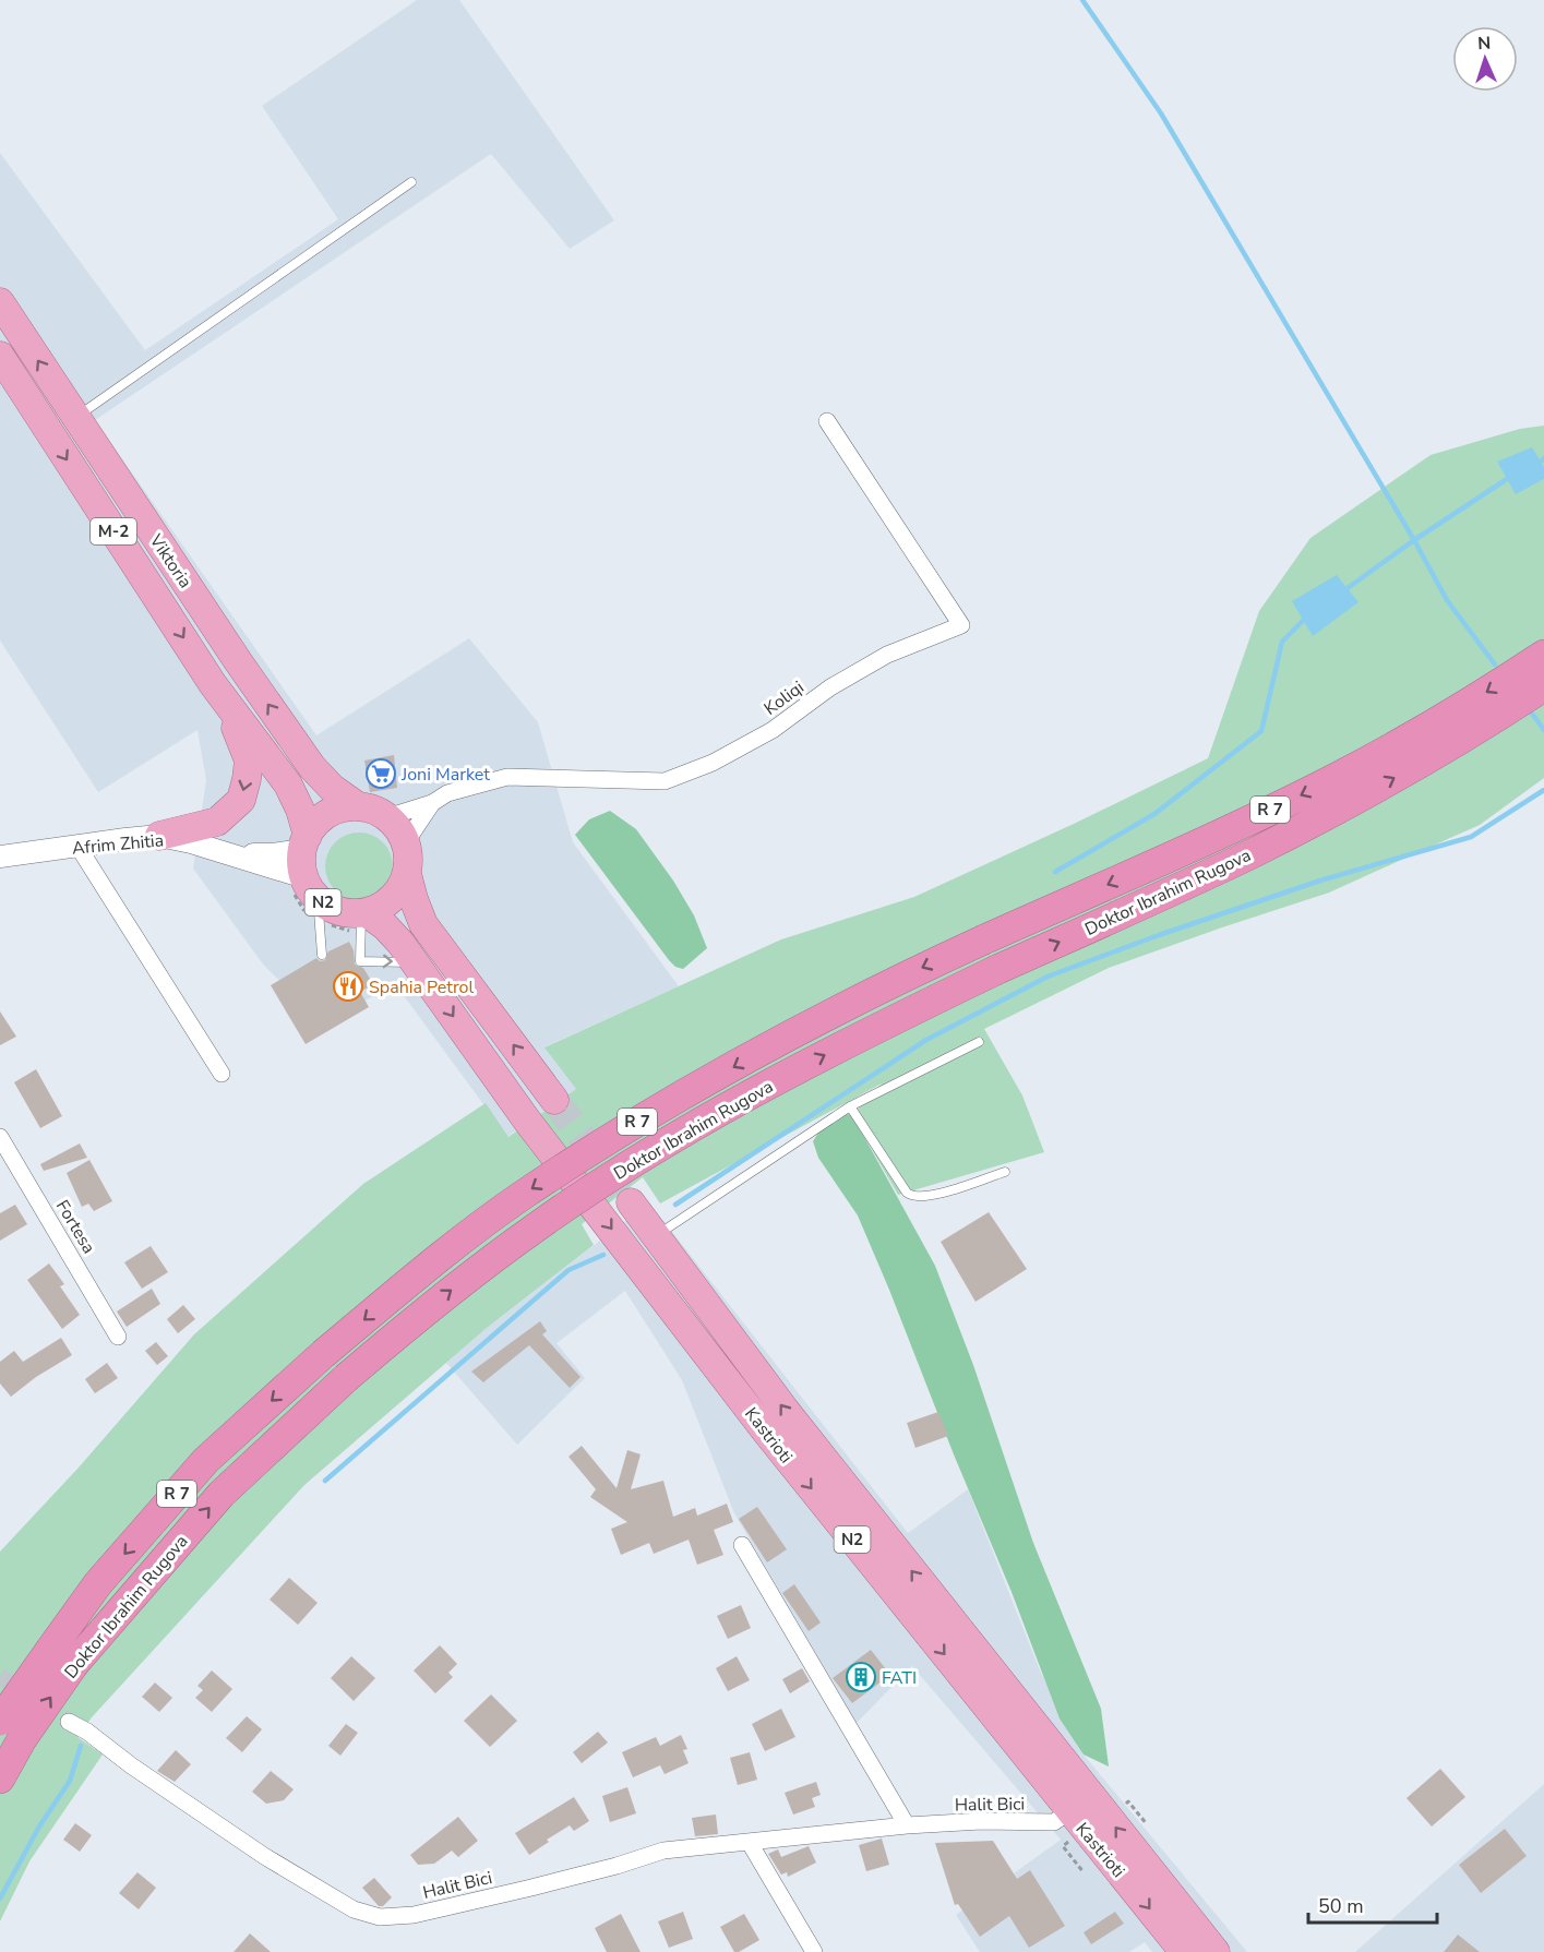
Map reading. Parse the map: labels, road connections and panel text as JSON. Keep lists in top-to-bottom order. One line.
{"streets":{"highway":["M-2","Viktoria","R 7","Doktor Ibrahim Rugova","N2","Kastrioti"],"street":["Koliqi","Afrim Zhitia","Fortesa","Halit Bici"]},"crossings":[["Viktoria","Koliqi"],["Viktoria","Afrim Zhitia"],["Viktoria","N2"],["Viktoria","Kastrioti"],["Koliqi","Afrim Zhitia"],["Koliqi","N2"],["Koliqi","Kastrioti"],["Afrim Zhitia","N2"],["Afrim Zhitia","Kastrioti"],["N2","Kastrioti"],["Kastrioti","Halit Bici"]],"places":{"supermarket":["Joni Market"],"restaurant":["Spahia Petrol"],"building":["FATI"]},"scale_bar":"50 m","north":"top"}
